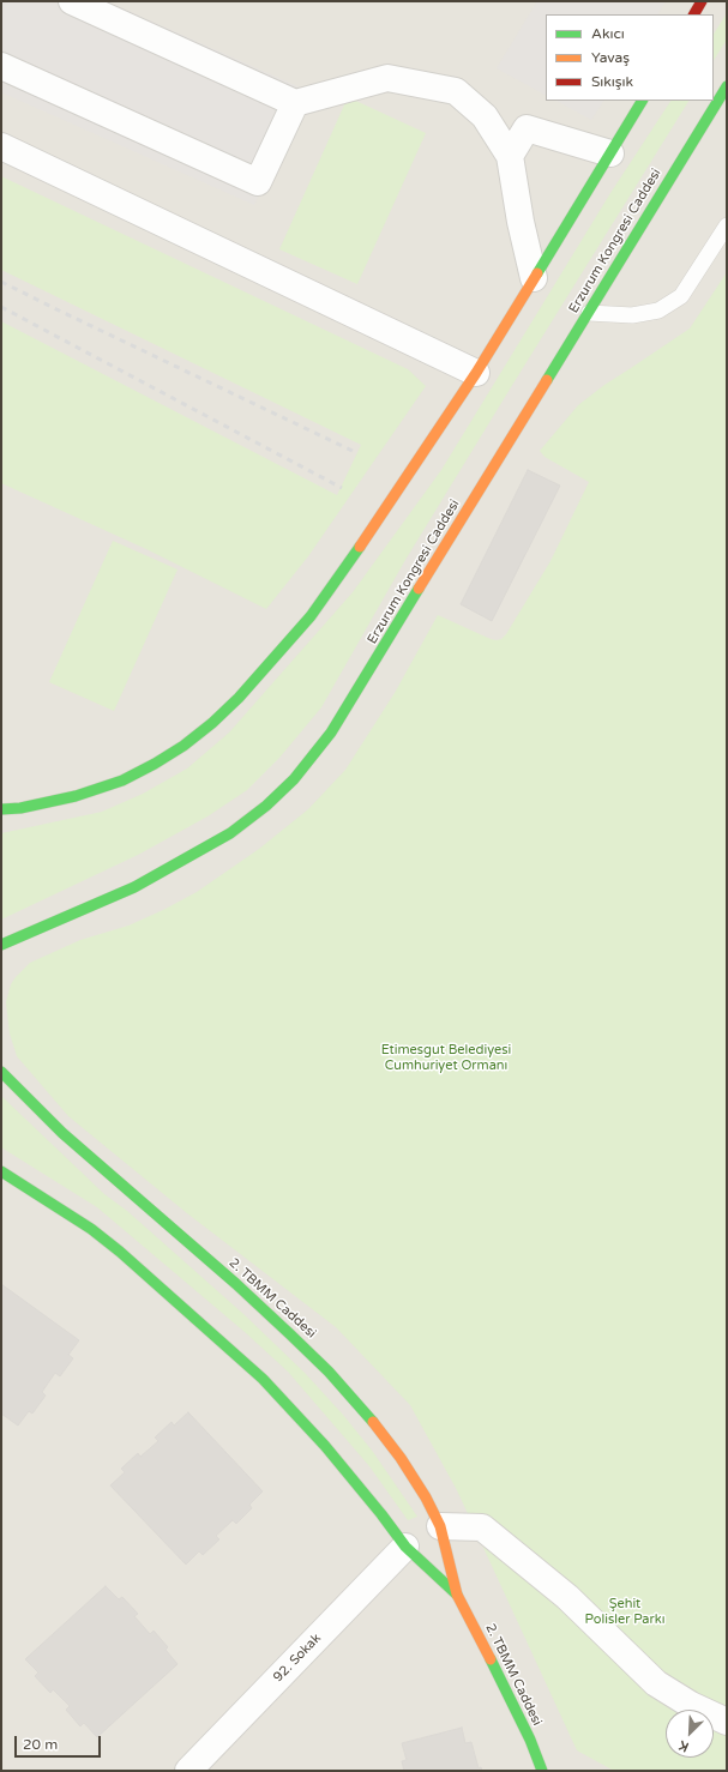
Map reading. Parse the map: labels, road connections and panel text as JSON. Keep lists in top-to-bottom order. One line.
{"streets":{"main road":["Erzurum Kongresi Caddesi","2. TBMM Caddesi"],"street":["92. Sokak"]},"crossings":[["2. TBMM Caddesi","92. Sokak"]],"parks":["Etimesgut Belediyesi Cumhuriyet Ormanı","Şehit Polisler Parkı"],"legend":["Akıcı","Yavaş","Sıkışık"],"scale_bar":"20 m","north":"bottom left"}
